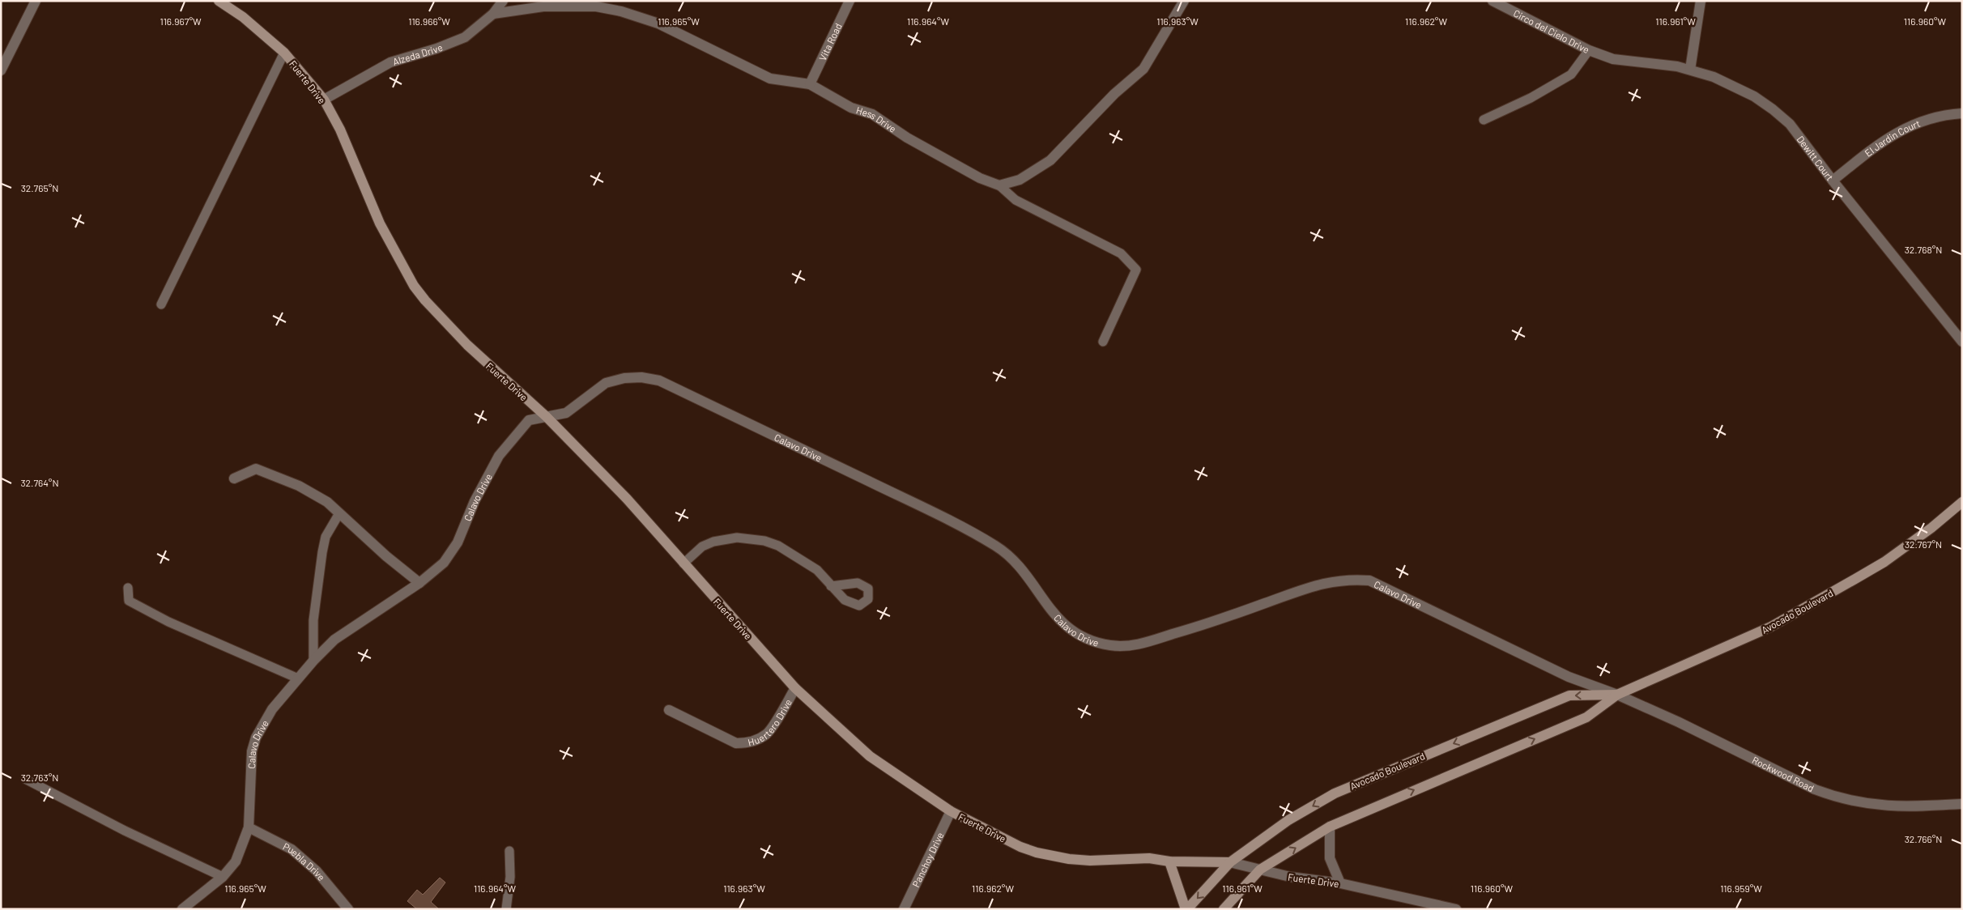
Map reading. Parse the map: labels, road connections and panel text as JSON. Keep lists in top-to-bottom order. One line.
{"streets":{"main road":["Fuerte Drive","Avocado Boulevard"],"street":["Circo del Cielo Drive","Vita Road","Alzeda Drive","Hess Drive","El Jardin Court","Dewitt Court","Calavo Drive","Huertero Drive","Rockwood Road","Panchoy Drive","Puebla Drive"]},"crossings":[["Circo del Cielo Drive","Dewitt Court"],["Vita Road","Hess Drive"],["Alzeda Drive","Fuerte Drive"],["Alzeda Drive","Hess Drive"],["Fuerte Drive","Calavo Drive"],["Fuerte Drive","Avocado Boulevard"],["Fuerte Drive","Huertero Drive"],["Fuerte Drive","Panchoy Drive"],["El Jardin Court","Dewitt Court"],["Calavo Drive","Avocado Boulevard"],["Calavo Drive","Rockwood Road"],["Calavo Drive","Puebla Drive"],["Avocado Boulevard","Rockwood Road"]],"coordinates":["116.967°W","116.966°W","116.965°W","116.964°W","116.963°W","116.962°W","116.961°W","116.960°W","32.765°N","32.768°N","32.764°N","32.767°N","32.763°N","32.766°N","116.959°W"]}
